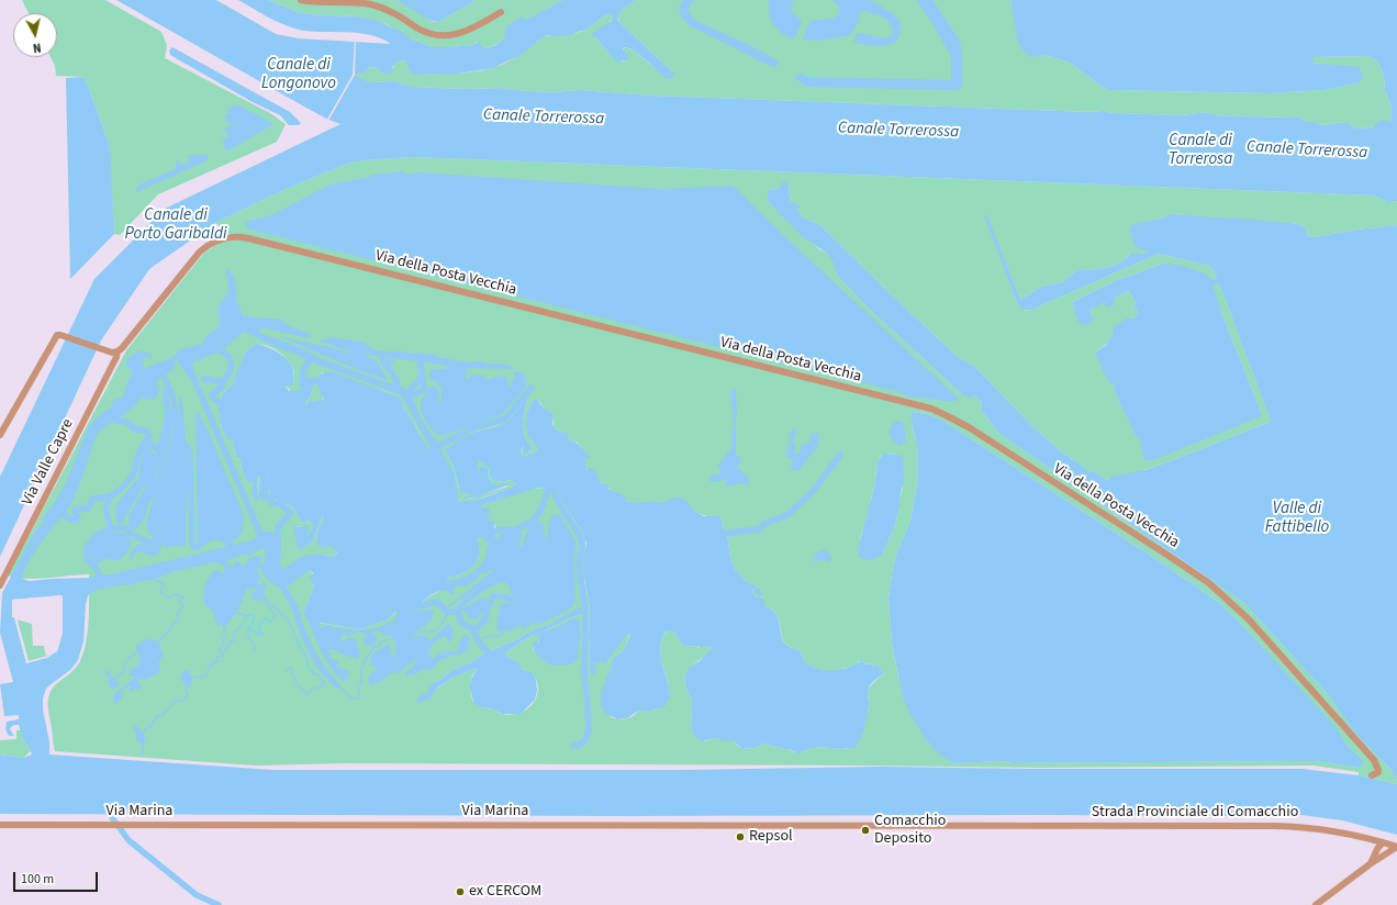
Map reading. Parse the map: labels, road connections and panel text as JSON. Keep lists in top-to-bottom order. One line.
{"streets":{"street":["Via della Posta Vecchia","Via Valle Capre","Via Marina","Strada Provinciale di Comacchio"]},"crossings":[["Via della Posta Vecchia","Via Valle Capre"],["Via Marina","Strada Provinciale di Comacchio"]],"water":["Canale di Longonovo","Canale Torrerossa","Canale di Torrerosa","Canale di Porto Garibaldi","Valle di Fattibello"],"places":["Comacchio Deposito","Repsol","ex CERCOM"],"scale_bar":"100 m","north":"bottom"}
